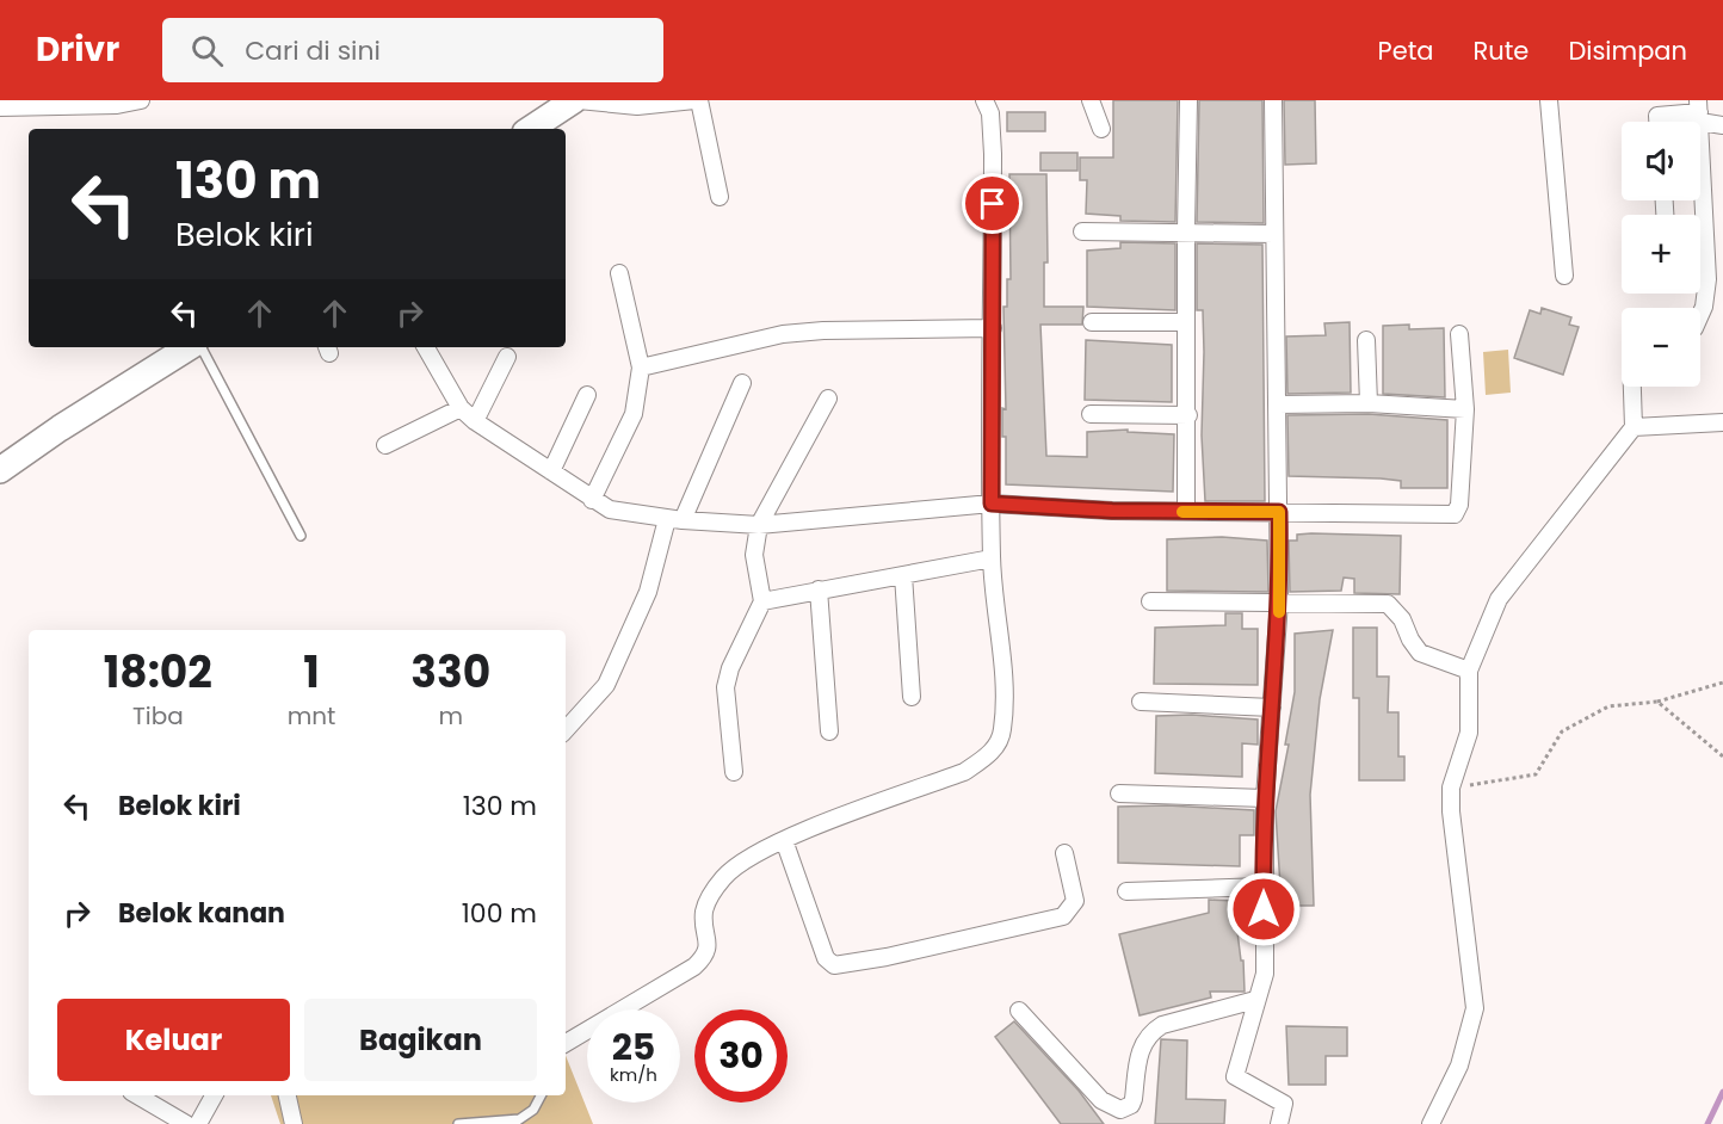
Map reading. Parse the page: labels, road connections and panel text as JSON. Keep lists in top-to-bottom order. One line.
{"page":{"header":"Drivr","search":"Cari di sini","nav":["Peta","Rute","Disimpan"],"map_buttons":["+","−"],"turn":["130 m","Belok kiri"],"eta":["18:02","Tiba","1","mnt","330","m"],"list":[{"name":"Belok kiri","value":"130 m"},{"name":"Belok kanan","value":"100 m"}],"buttons":["Keluar","Bagikan"],"speed":"25 km/h","limit":"30"}}
